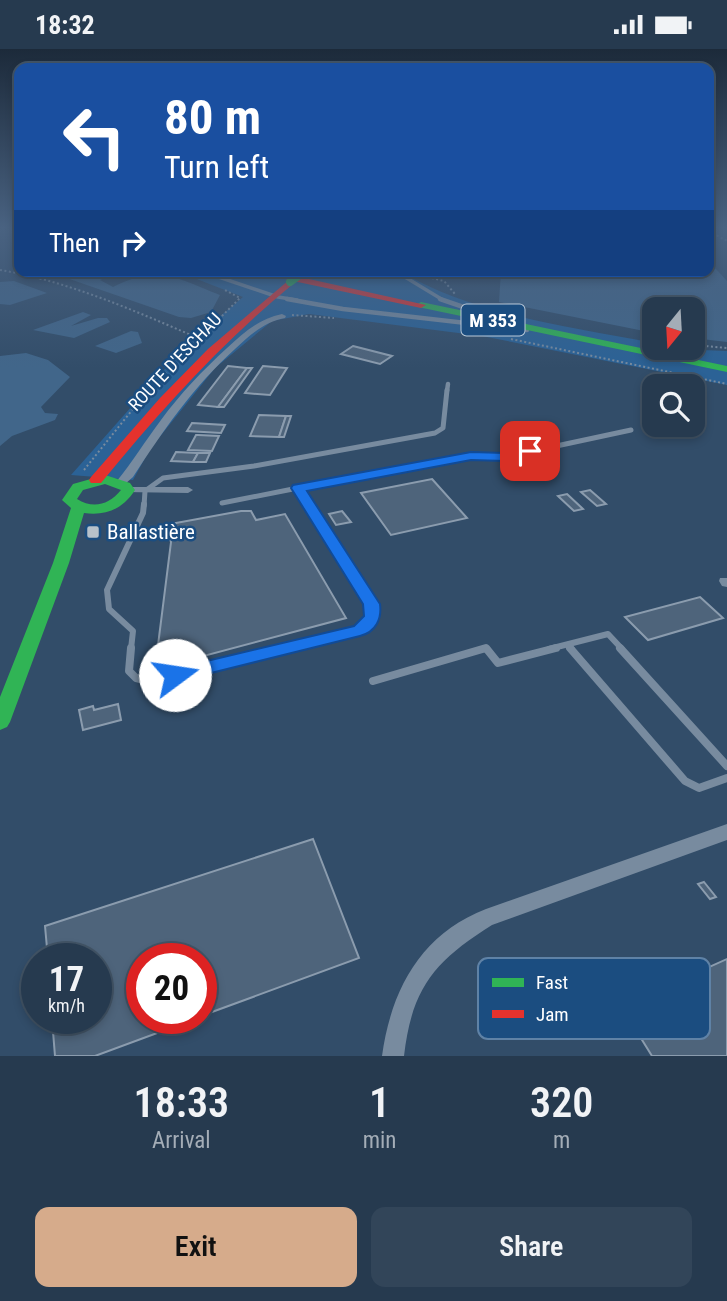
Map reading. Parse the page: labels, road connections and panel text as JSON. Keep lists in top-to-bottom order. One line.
{"streets":{"main road":["M 353","ROUTE D'ESCHAU"]},"crossings":[["M 353","ROUTE D'ESCHAU"]],"places":{"transit":["Ballastière"]},"legend":["Fast","Jam"],"north":"bottom","page":{"status":"18:32","turn":["80 m","Turn left"],"then":"Then","speed":"17 km/h","limit":"20","eta":["18:33","Arrival","1","min","320","m"],"buttons":["Exit","Share"]}}
